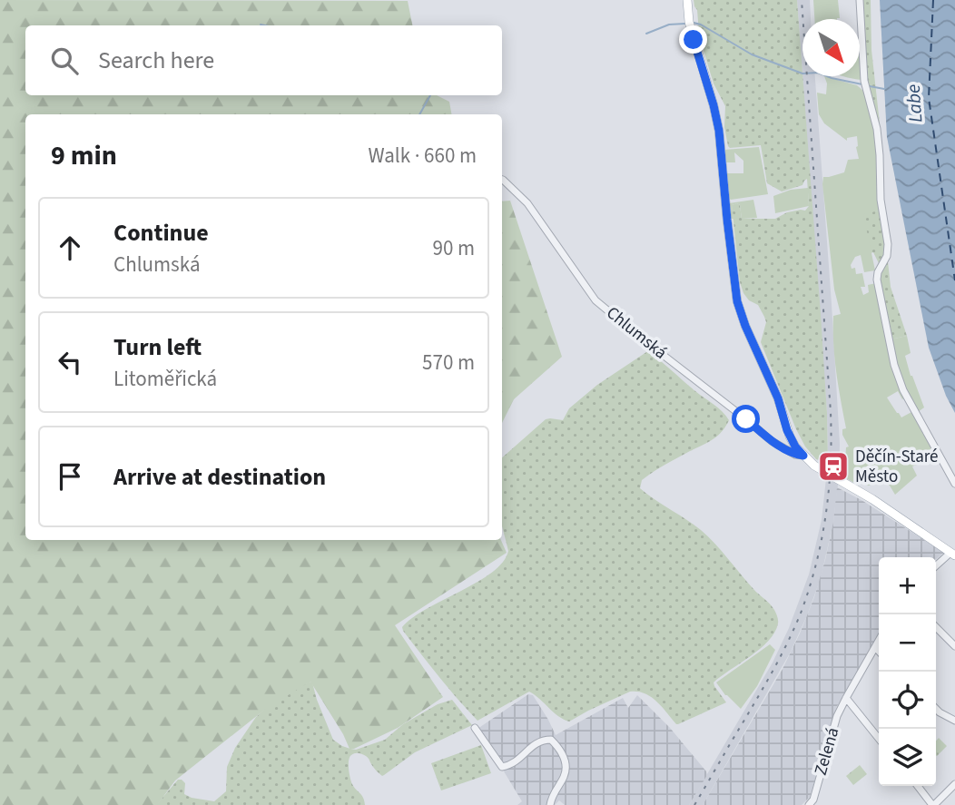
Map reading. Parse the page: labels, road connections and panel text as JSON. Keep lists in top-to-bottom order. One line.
{"streets":{"street":["Chlumská","Zelená"]},"water":["Labe"],"places":{"station":["Děčín-Staré Město"]},"north":"bottom right","page":{"search":"Search here","heading":["9 min","Walk · 660 m"],"list":[["Continue","Chlumská","90 m"],["Turn left","Litoměřická","570 m"],"Arrive at destination"],"map_buttons":["+","−"]}}
